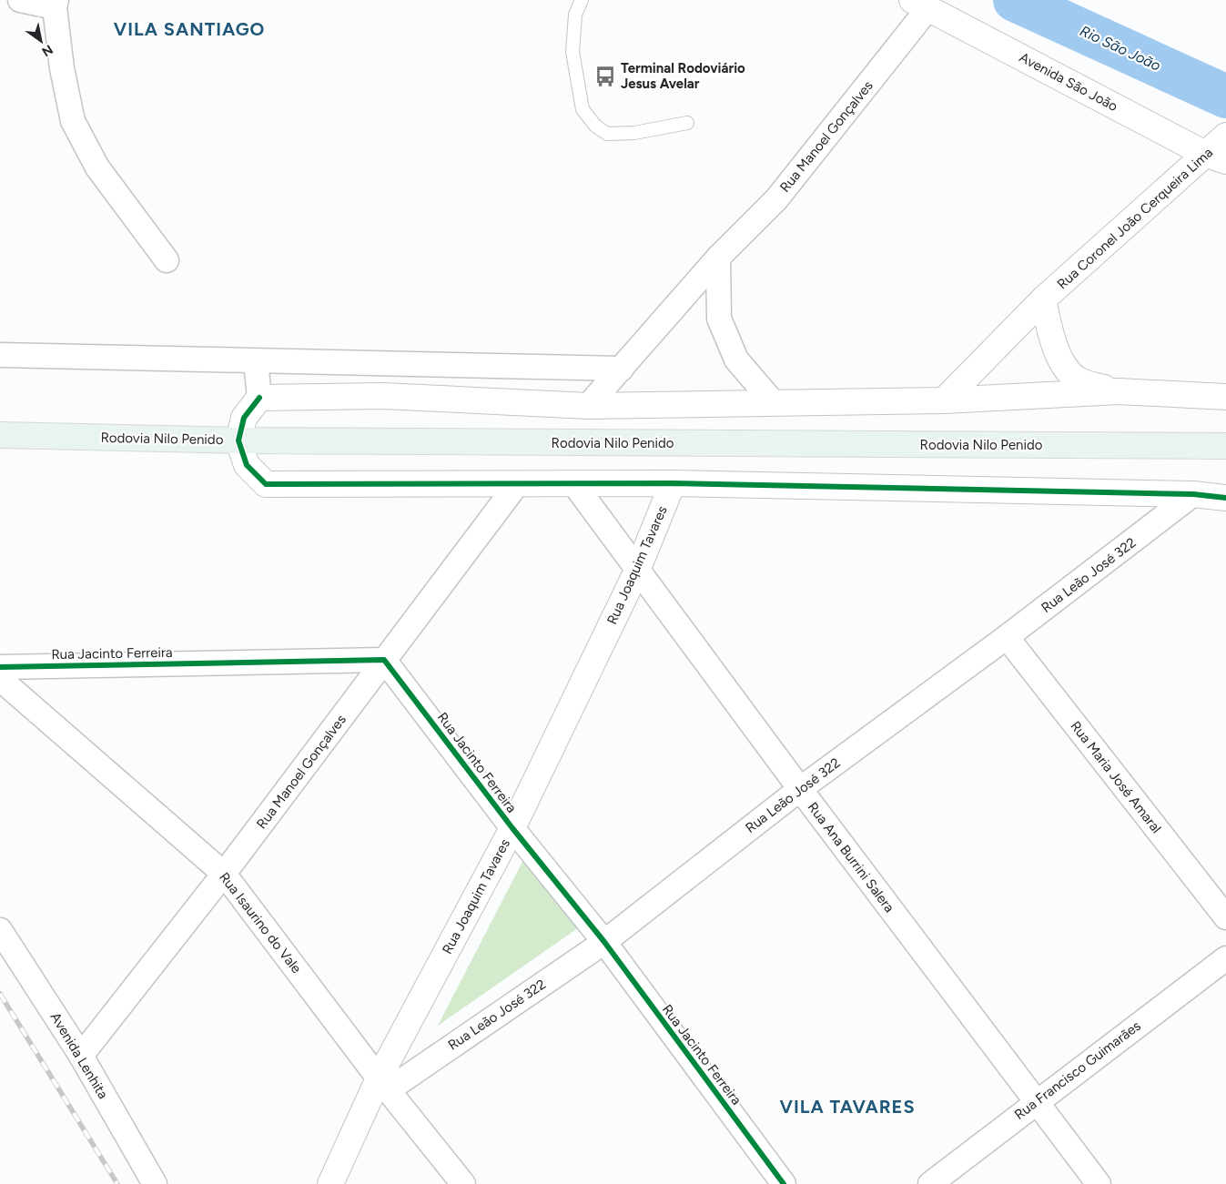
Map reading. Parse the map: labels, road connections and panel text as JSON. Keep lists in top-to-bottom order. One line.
{"streets":{"main road":["Rodovia Nilo Penido"],"street":["Avenida São João","Rua Manoel Gonçalves","Rua Coronel João Cerqueira Lima","Rua Joaquim Tavares","Rua Leão José 322","Rua Jacinto Ferreira","Rua Maria José Amaral","Rua Ana Burrini Salera","Rua Isaurino do Vale","Avenida Lenhita","Rua Francisco Guimarães"]},"crossings":[["Avenida São João","Rua Manoel Gonçalves"],["Avenida São João","Rua Coronel João Cerqueira Lima"],["Rua Manoel Gonçalves","Rua Jacinto Ferreira"],["Rua Manoel Gonçalves","Rua Isaurino do Vale"],["Rua Manoel Gonçalves","Avenida Lenhita"],["Rua Joaquim Tavares","Rua Leão José 322"],["Rua Joaquim Tavares","Rua Jacinto Ferreira"],["Rua Joaquim Tavares","Rua Ana Burrini Salera"],["Rua Joaquim Tavares","Rua Isaurino do Vale"],["Rua Leão José 322","Rua Jacinto Ferreira"],["Rua Leão José 322","Rua Maria José Amaral"],["Rua Leão José 322","Rua Ana Burrini Salera"],["Rua Leão José 322","Rua Isaurino do Vale"],["Rua Ana Burrini Salera","Rua Francisco Guimarães"]],"districts":["VILA SANTIAGO","VILA TAVARES"],"water":["Rio São João"],"places":{"bus stop":["Terminal Rodoviário Jesus Avelar"]},"north":"bottom right"}
